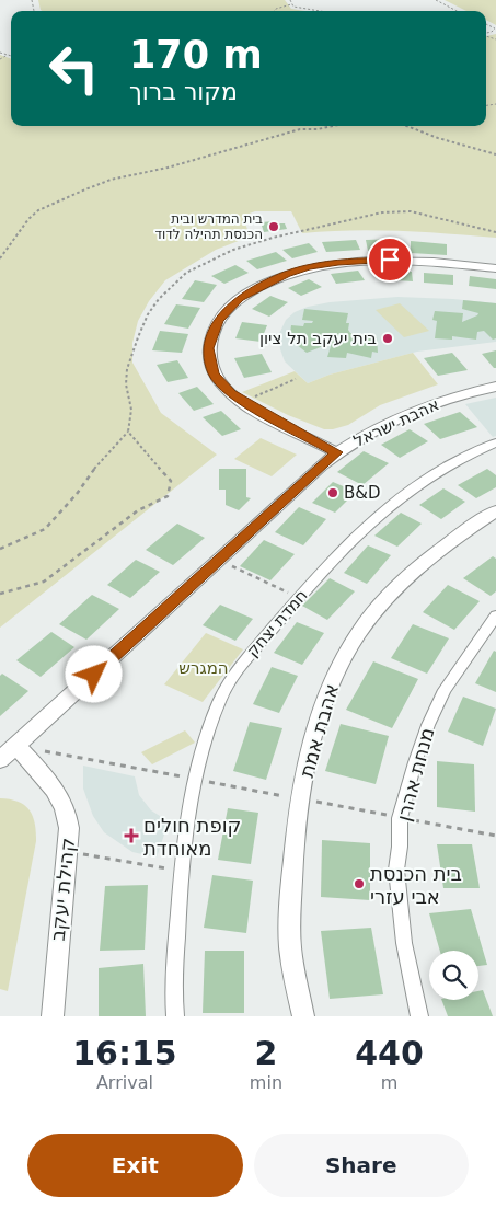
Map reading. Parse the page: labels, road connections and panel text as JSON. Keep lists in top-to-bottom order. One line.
{"streets":{"street":["אהבת ישראל","חמדת יצחק","אהבת אמת","מנחת אהרן","קהילת יעקב"]},"crossings":[["אהבת ישראל","קהילת יעקב"]],"parks":["המגרש"],"places":{"other":["בית המדרש ובית הכנסת תהילה לדוד","בית יעקב תל ציון","B&D","בית הכנסת אבי עזרי"],"health":["קופת חולים מאוחדת"]},"page":{"turn":["170 m","מקור ברוך"],"eta":["16:15","Arrival","2","min","440","m"],"buttons":["Exit","Share"]}}
